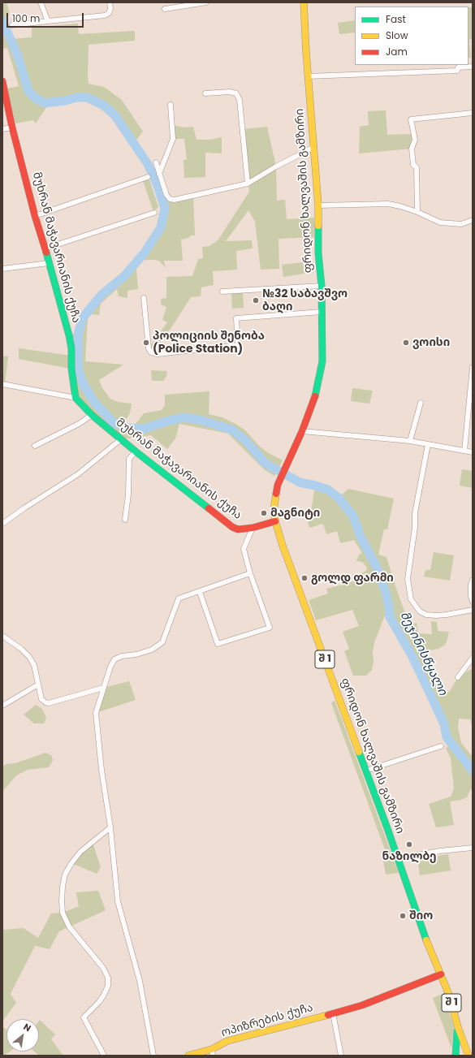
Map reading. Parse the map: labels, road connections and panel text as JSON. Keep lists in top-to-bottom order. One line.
{"streets":{"main road":["ფრიდონ ხალვაშის გამზირი","მუხრან მაჭავარიანის ქუჩა","შ 1","ოპიზრების ქუჩა"]},"crossings":[["ფრიდონ ხალვაშის გამზირი","მუხრან მაჭავარიანის ქუჩა"],["ფრიდონ ხალვაშის გამზირი","ოპიზრების ქუჩა"]],"water":["მეჯინისწყალი"],"places":["№32 საბავშვო ბაღი","პოლიციის შენობა (Police Station)","ვოისი","მაგნიტი","გოლდ ფარმი","ნაზილბე","შიო"],"legend":["Fast","Slow","Jam"],"scale_bar":"100 m","north":"top right"}
